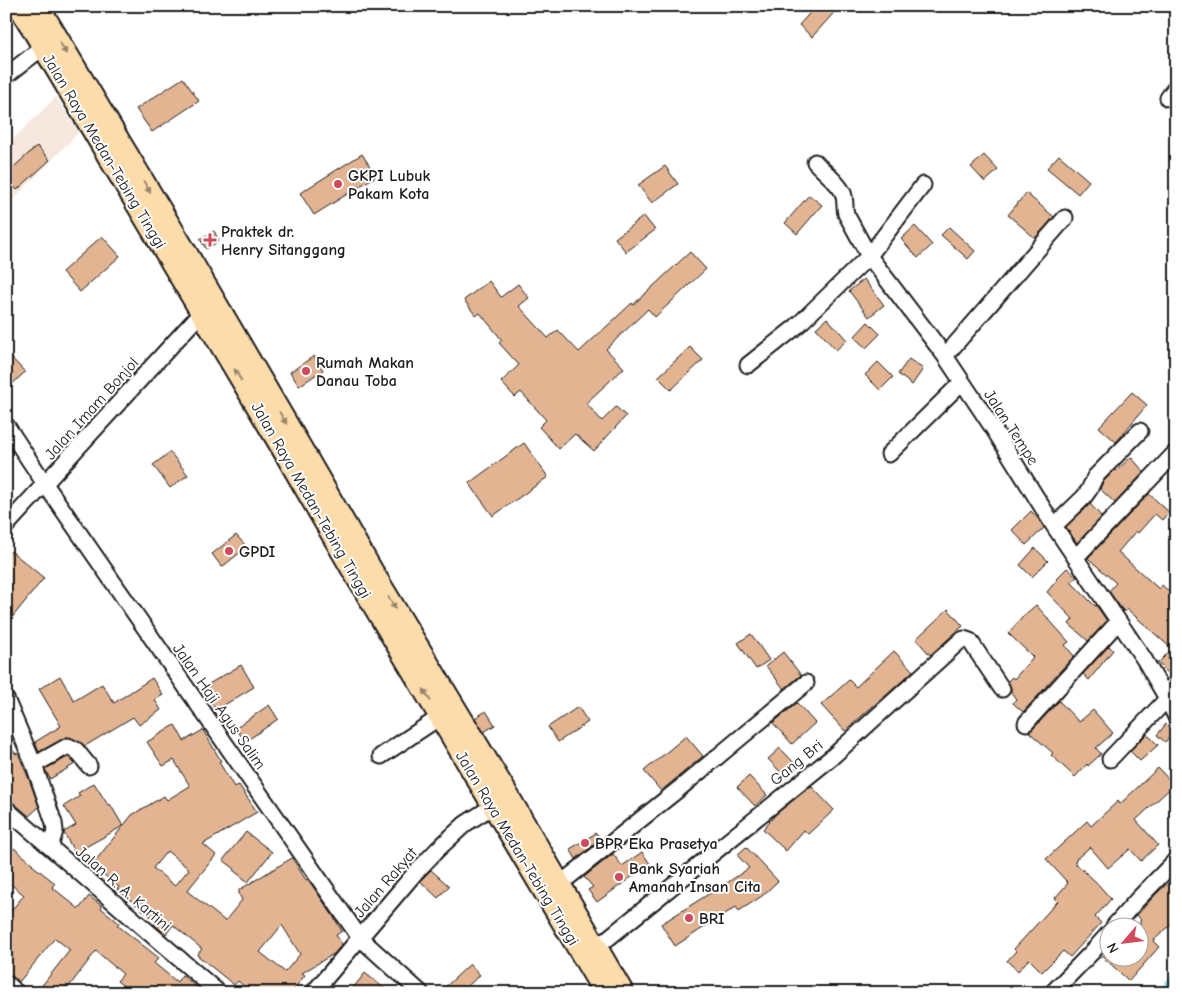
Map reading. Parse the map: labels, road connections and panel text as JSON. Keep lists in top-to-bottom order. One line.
{"streets":{"highway":["Jalan Raya Medan-Tebing Tinggi"],"street":["Jalan Imam Bonjol","Jalan Tempe","Jalan Haji Agus Salim","Gang Bri","Jalan Rakyat","Jalan R. A. Kartini"]},"crossings":[["Jalan Raya Medan-Tebing Tinggi","Jalan Imam Bonjol"],["Jalan Raya Medan-Tebing Tinggi","Gang Bri"],["Jalan Raya Medan-Tebing Tinggi","Jalan Rakyat"],["Jalan Imam Bonjol","Jalan Haji Agus Salim"],["Jalan Haji Agus Salim","Jalan Rakyat"]],"places":{"other":["GKPI Lubuk Pakam Kota","Rumah Makan Danau Toba","GPDI","BPR Eka Prasetya","Bank Syariah Amanah Insan Cita","BRI"],"health":["Praktek dr. Henry Sitanggang"]},"north":"bottom left"}
